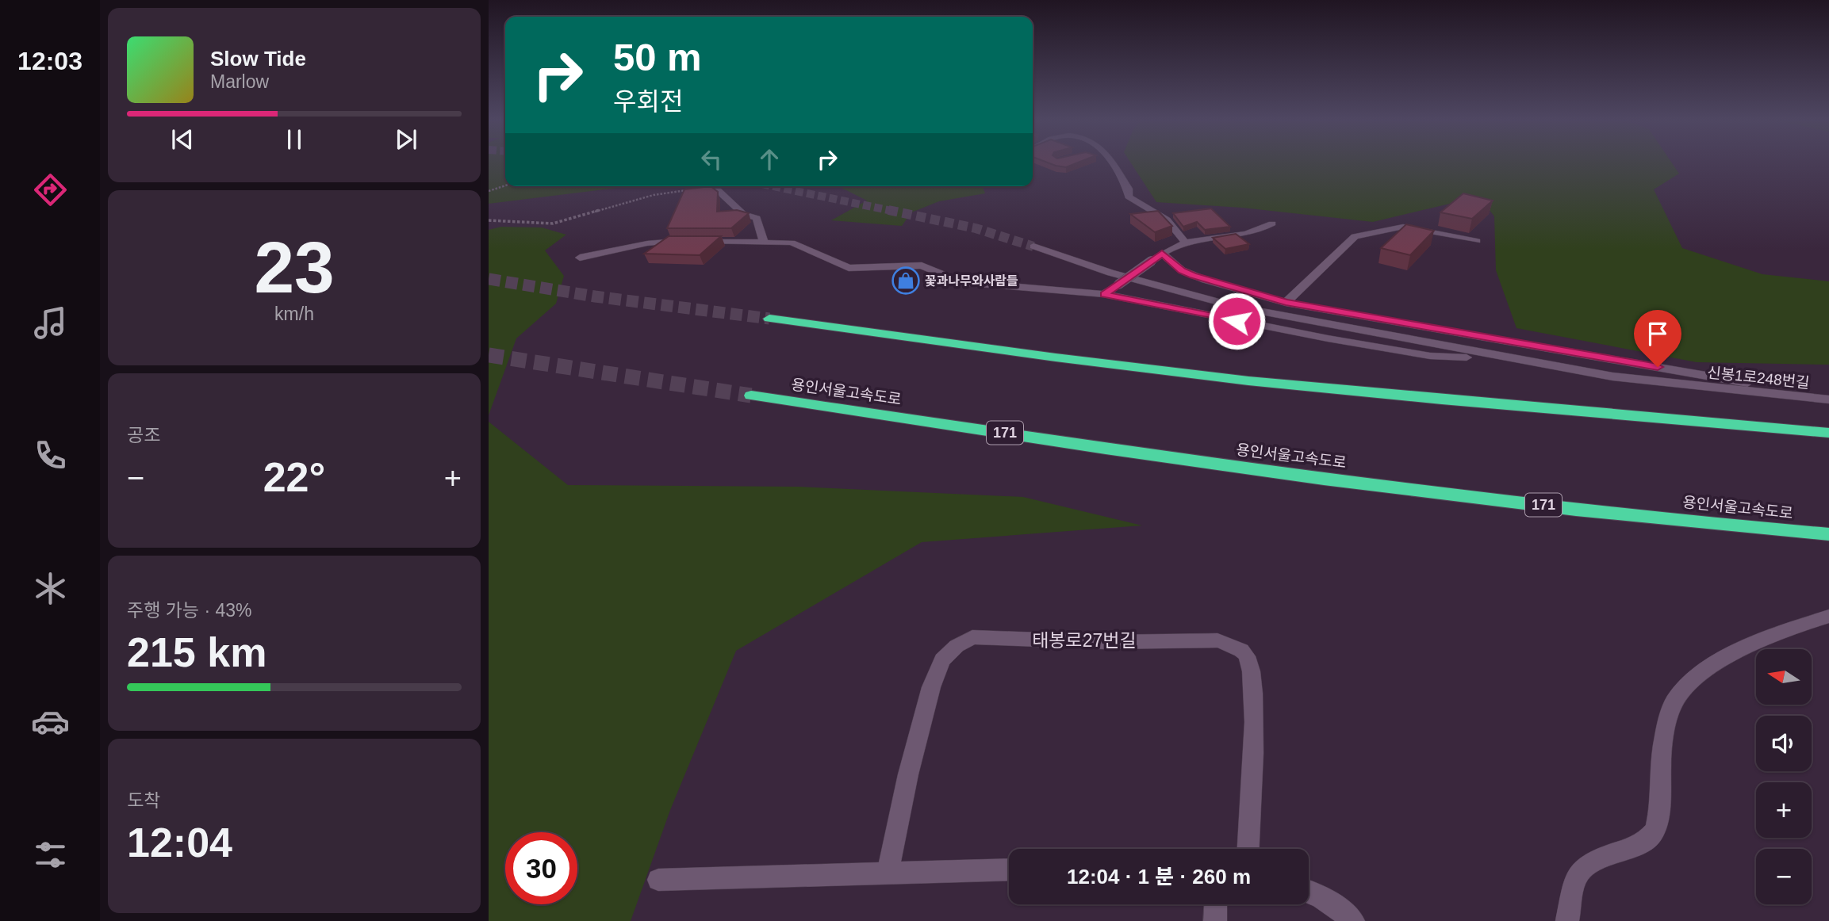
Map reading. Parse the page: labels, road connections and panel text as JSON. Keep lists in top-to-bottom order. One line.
{"streets":{"highway":["용인서울고속도로","171"],"street":["신봉1로248번길","태봉로27번길"]},"places":{"shop":["꽃과나무와사람들"]},"north":"left","page":{"tabs":"12:03","turn":["50 m","우회전"],"song":["Slow Tide","Marlow"],"tile":[["23","km/h"],"공조",["주행 가능 · 43%","215 km"],["도착","12:04"]],"heat":["−","22°","+"],"map_buttons":["+","−"],"limit":"30","trip":"12:04 · 1 분 · 260 m"}}
